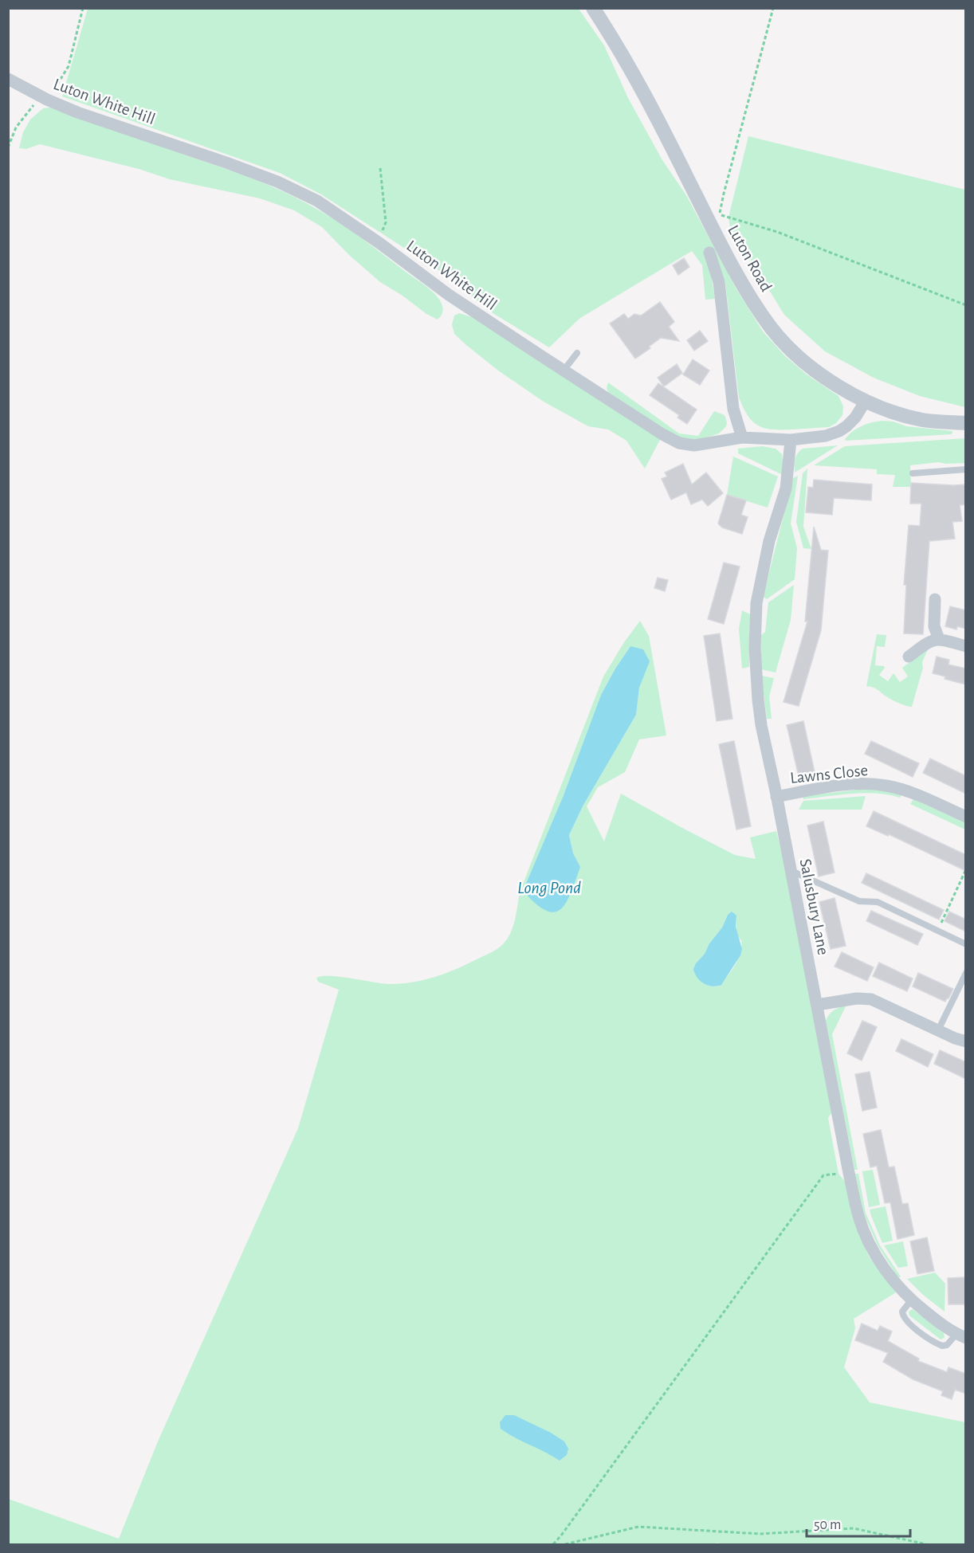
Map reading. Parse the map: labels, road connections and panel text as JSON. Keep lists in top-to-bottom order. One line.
{"streets":{"street":["Luton White Hill","Luton Road","Lawns Close","Salusbury Lane"]},"crossings":[["Luton White Hill","Luton Road"],["Luton White Hill","Salusbury Lane"],["Lawns Close","Salusbury Lane"]],"water":["Long Pond"],"scale_bar":"50 m"}
